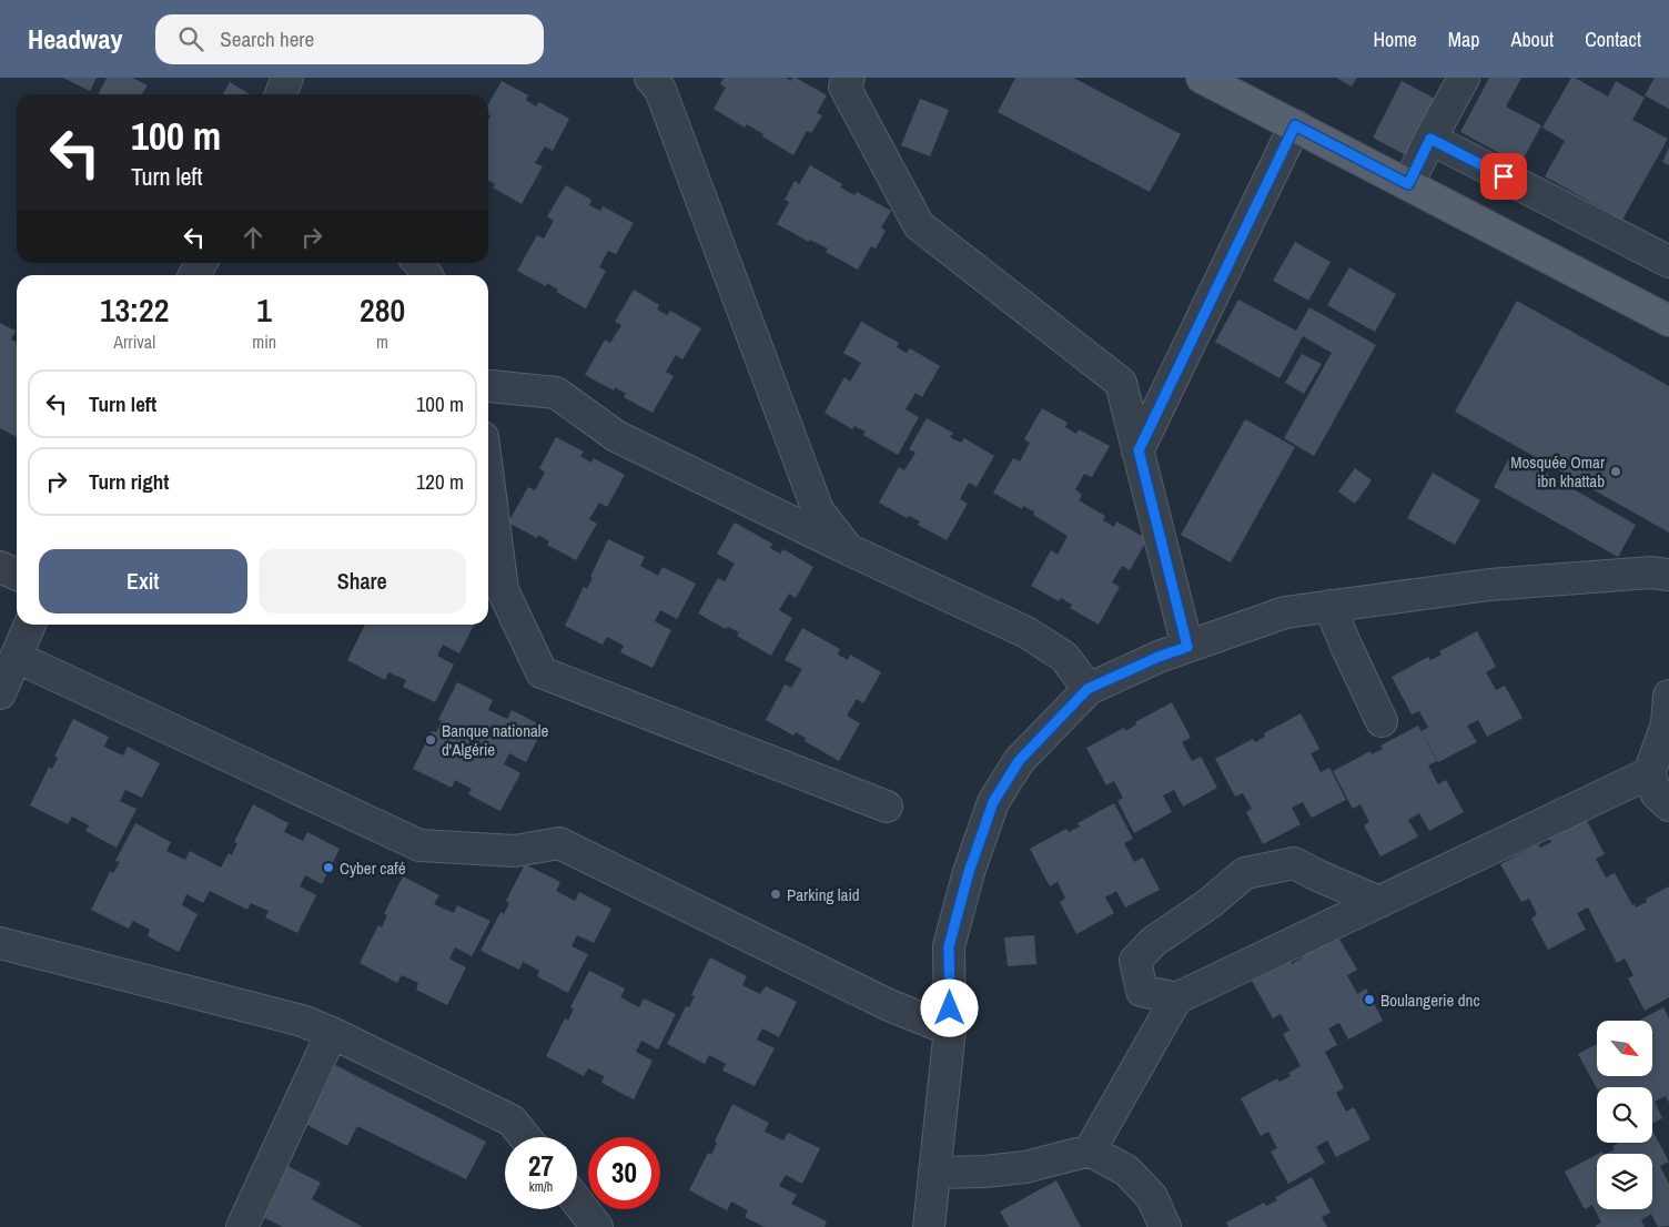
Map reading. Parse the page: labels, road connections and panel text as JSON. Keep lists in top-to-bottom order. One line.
{"places":["Mosquée Omar ibn khattab","Banque nationale d'Algérie","Cyber café","Parking laid","Boulangerie dnc"],"north":"bottom right","page":{"header":"Headway","search":"Search here","nav":["Home","Map","About","Contact"],"turn":["100 m","Turn left"],"eta":["13:22","Arrival","1","min","280","m"],"list":[{"name":"Turn left","value":"100 m"},{"name":"Turn right","value":"120 m"}],"buttons":["Exit","Share"],"speed":"27 km/h","limit":"30"}}
